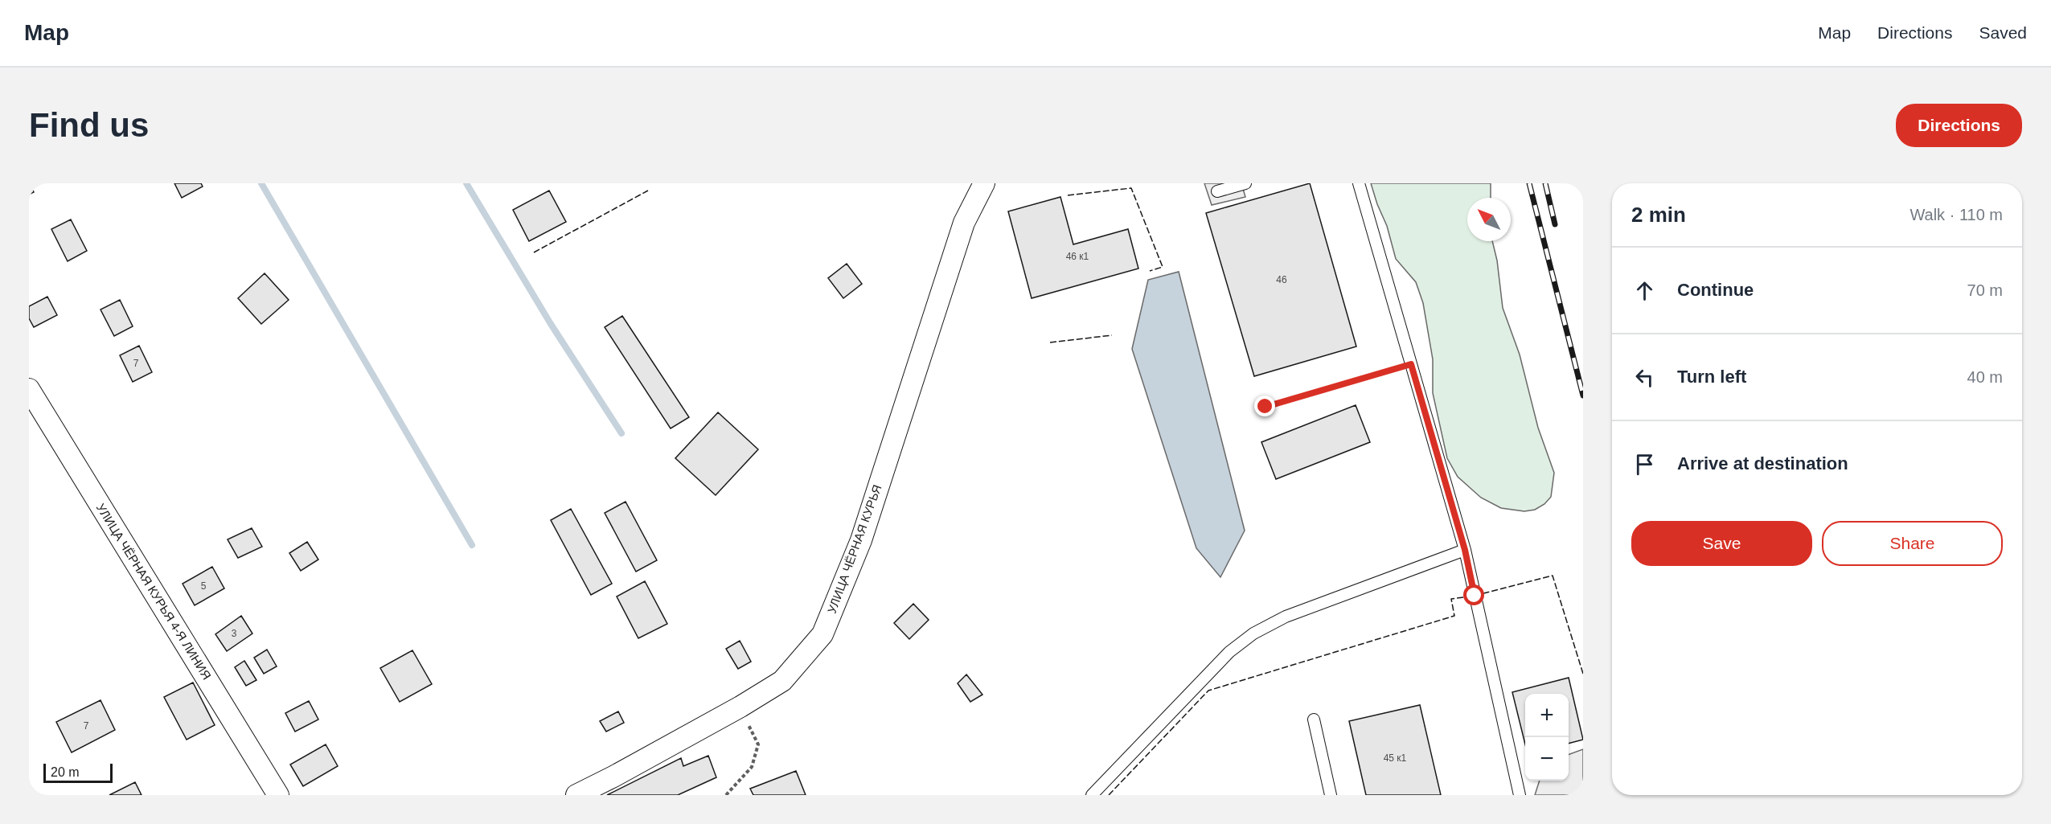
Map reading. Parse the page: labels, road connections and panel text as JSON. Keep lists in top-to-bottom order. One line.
{"streets":{"street":["УЛИЦА ЧЁРНАЯ КУРЬЯ","УЛИЦА ЧЁРНАЯ КУРЬЯ 4-Я ЛИНИЯ"]},"house_numbers":["46 к1","46","7","5","3","7","45 к1"],"scale_bar":"20 m","north":"top left","page":{"header":"Map","nav":["Map","Directions","Saved"],"buttons":["Directions",["Save","Share"]],"title":"Find us","heading":["2 min","Walk · 110 m"],"list":[["Continue","70 m"],["Turn left","40 m"],"Arrive at destination"],"map_buttons":["+","−"],"scale":"20 m"}}
